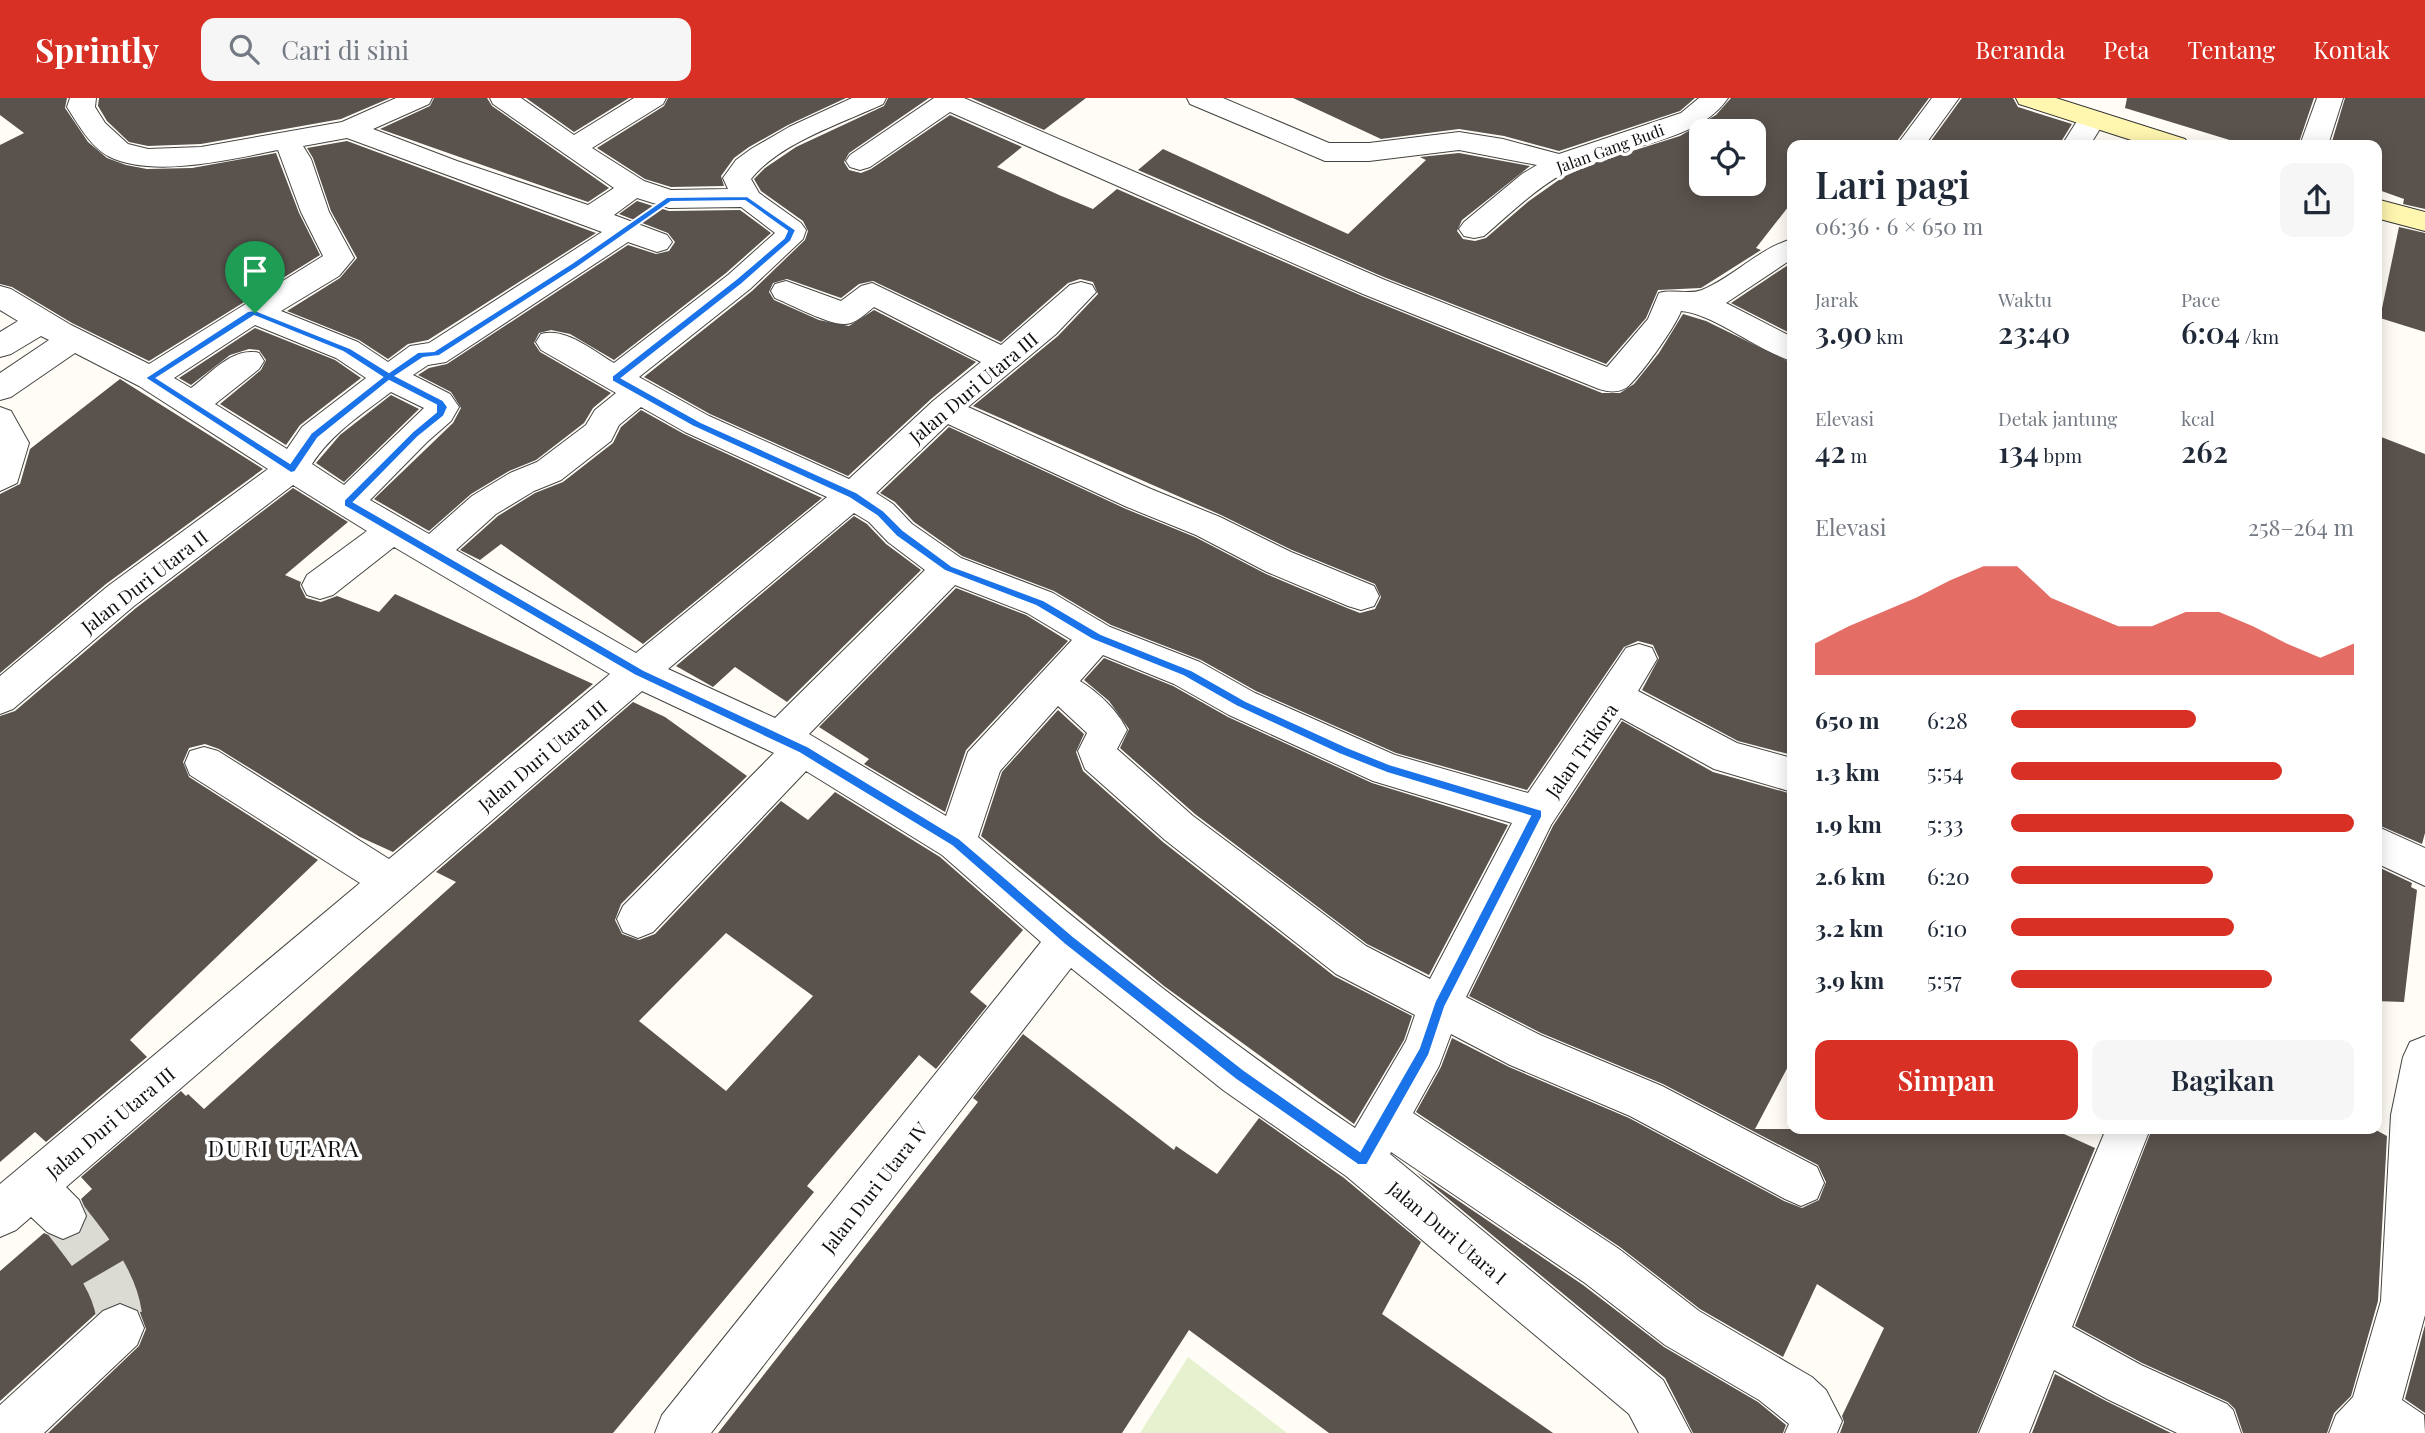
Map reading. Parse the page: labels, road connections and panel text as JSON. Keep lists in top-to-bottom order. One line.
{"streets":{"street":["Jalan Gang Budi","Jalan Duri Utara III","Jalan Duri Utara II","Jalan Trikora","Jalan Duri Utara IV","Jalan Duri Utara I"]},"crossings":[["Jalan Duri Utara III","Jalan Duri Utara I"],["Jalan Duri Utara II","Jalan Duri Utara I"],["Jalan Trikora","Jalan Duri Utara I"],["Jalan Duri Utara IV","Jalan Duri Utara I"]],"districts":["DURI UTARA"],"page":{"header":"Sprintly","search":"Cari di sini","nav":["Beranda","Peta","Tentang","Kontak"],"heading":["Lari pagi","06:36 · 6 × 650 m"],"stats":[["Jarak","3.90 km"],["Waktu","23:40"],["Pace","6:04 /km"],["Elevasi","42 m"],["Detak jantung","134 bpm"],["kcal","262"]],"chart":["Elevasi","258–264 m"],"list":[{"name":"650 m","note":"6:28"},{"name":"1.3 km","note":"5:54"},{"name":"1.9 km","note":"5:33"},{"name":"2.6 km","note":"6:20"},{"name":"3.2 km","note":"6:10"},{"name":"3.9 km","note":"5:57"}],"buttons":["Simpan","Bagikan"]}}
